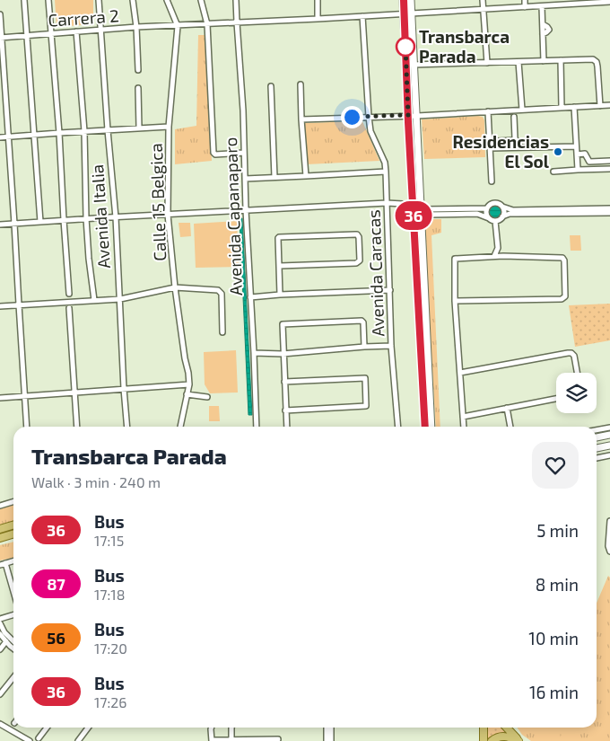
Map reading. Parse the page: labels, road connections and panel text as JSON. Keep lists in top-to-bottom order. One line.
{"streets":{"street":["Carrera 2","Calle 15 Belgica","Avenida Italia","Avenida Capanaparo","Avenida Caracas"]},"crossings":[["Carrera 2","Calle 15 Belgica"],["Carrera 2","Avenida Italia"],["Carrera 2","Avenida Capanaparo"],["Carrera 2","Avenida Caracas"]],"places":["Transbarca Parada","Residencias El Sol"],"lines":["bus line 36"],"page":{"on_map":"36","heading":["Transbarca Parada","Walk · 3 min · 240 m"],"list":[{"mark":"36","name":"Bus","note":"17:15","value":"5 min"},{"mark":"87","name":"Bus","note":"17:18","value":"8 min"},{"mark":"56","name":"Bus","note":"17:20","value":"10 min"},{"mark":"36","name":"Bus","note":"17:26","value":"16 min"}]}}
